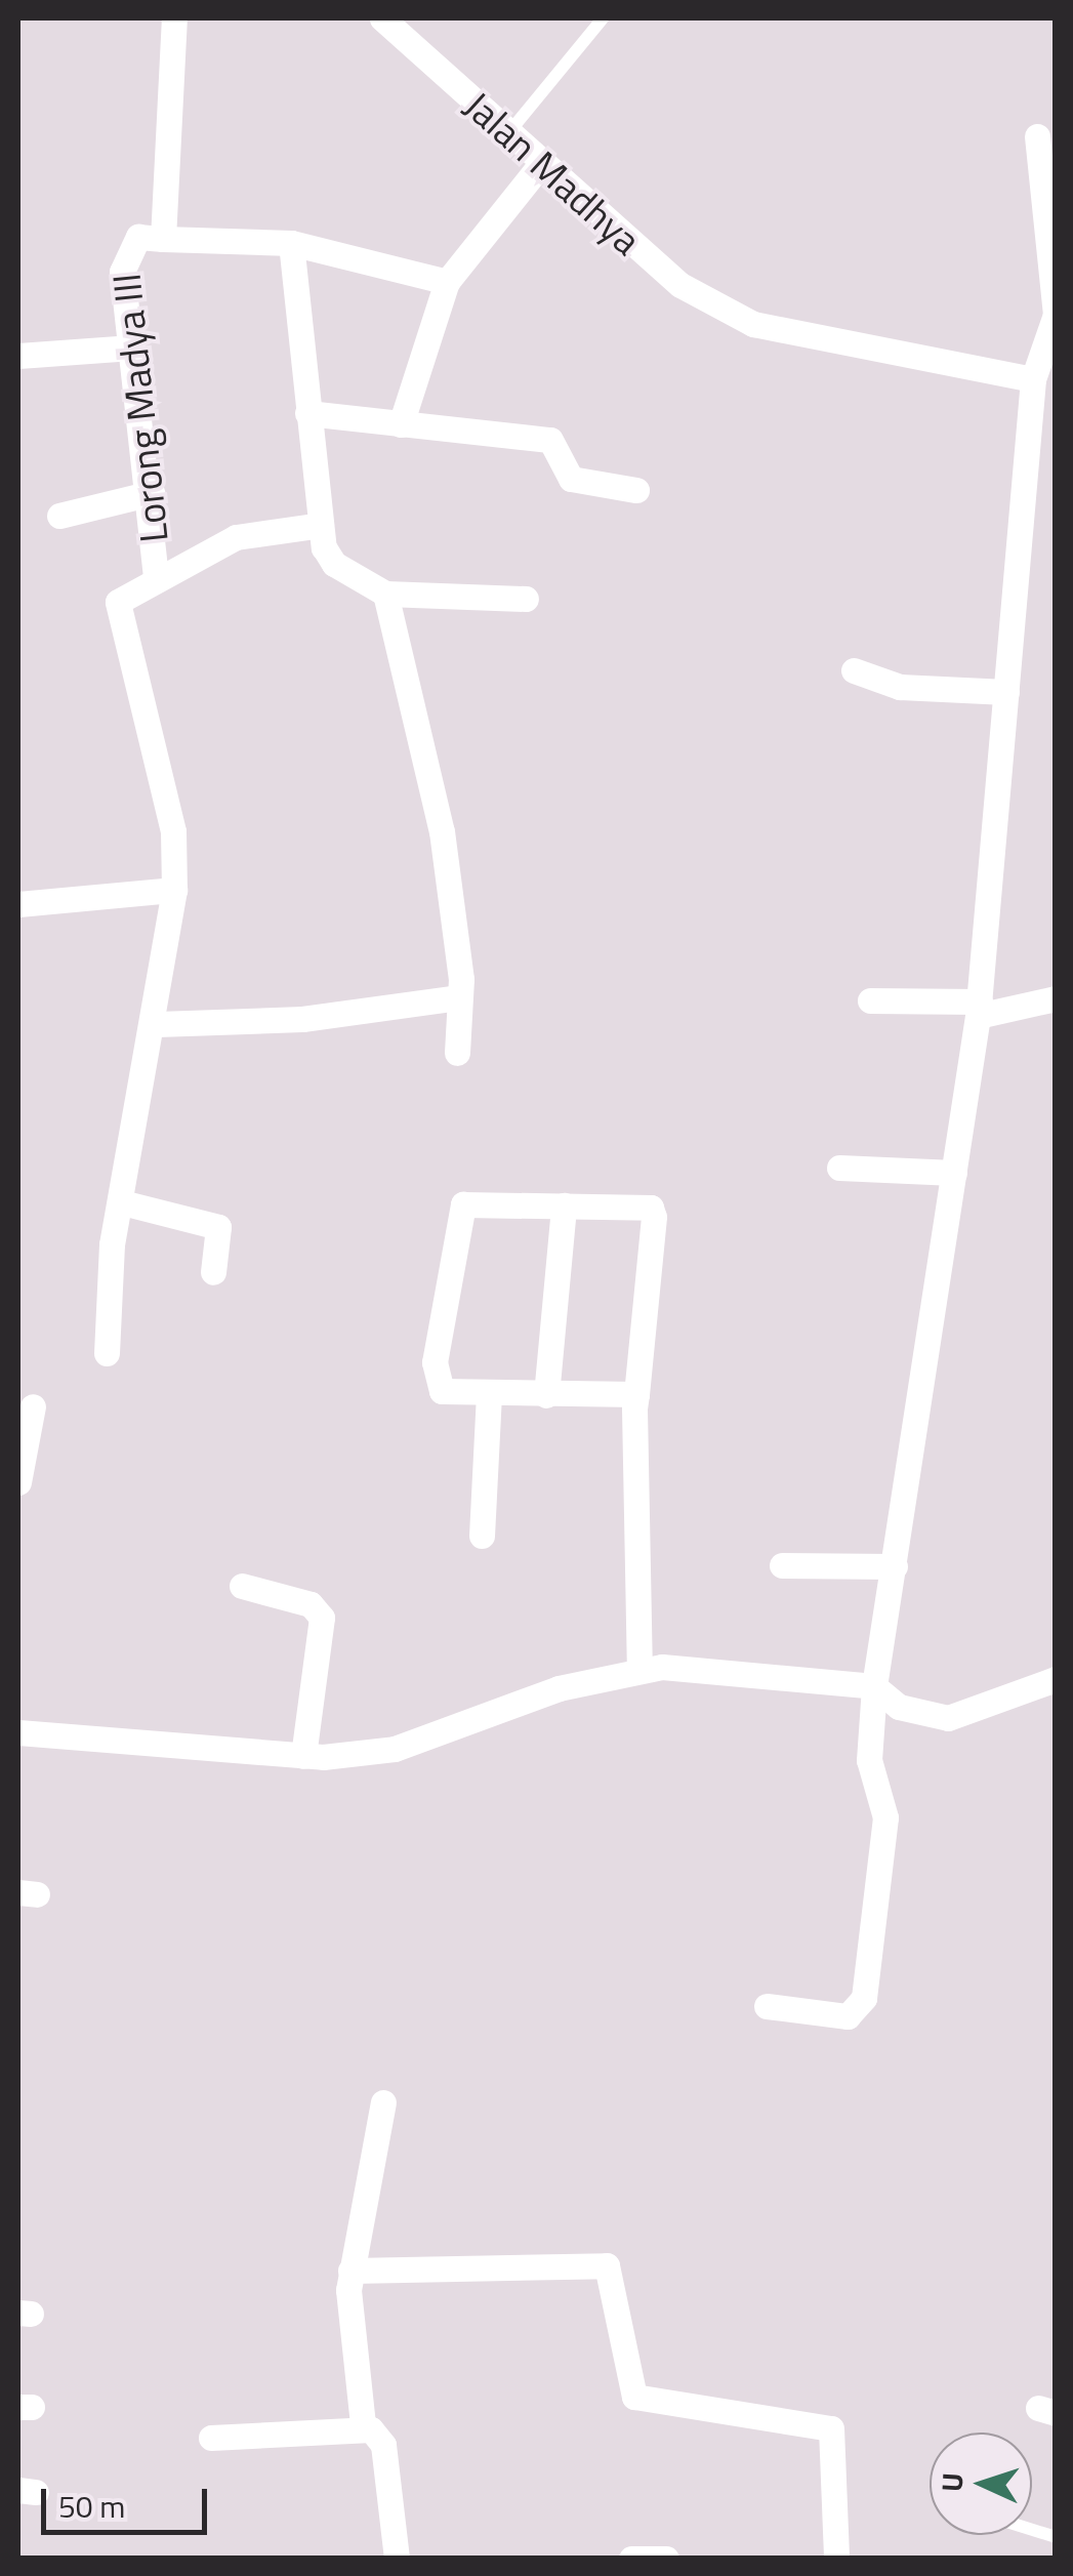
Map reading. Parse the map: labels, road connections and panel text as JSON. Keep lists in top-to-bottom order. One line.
{"streets":{"street":["Jalan Madhya","Lorong Madya III"]},"scale_bar":"50 m","north":"left"}
